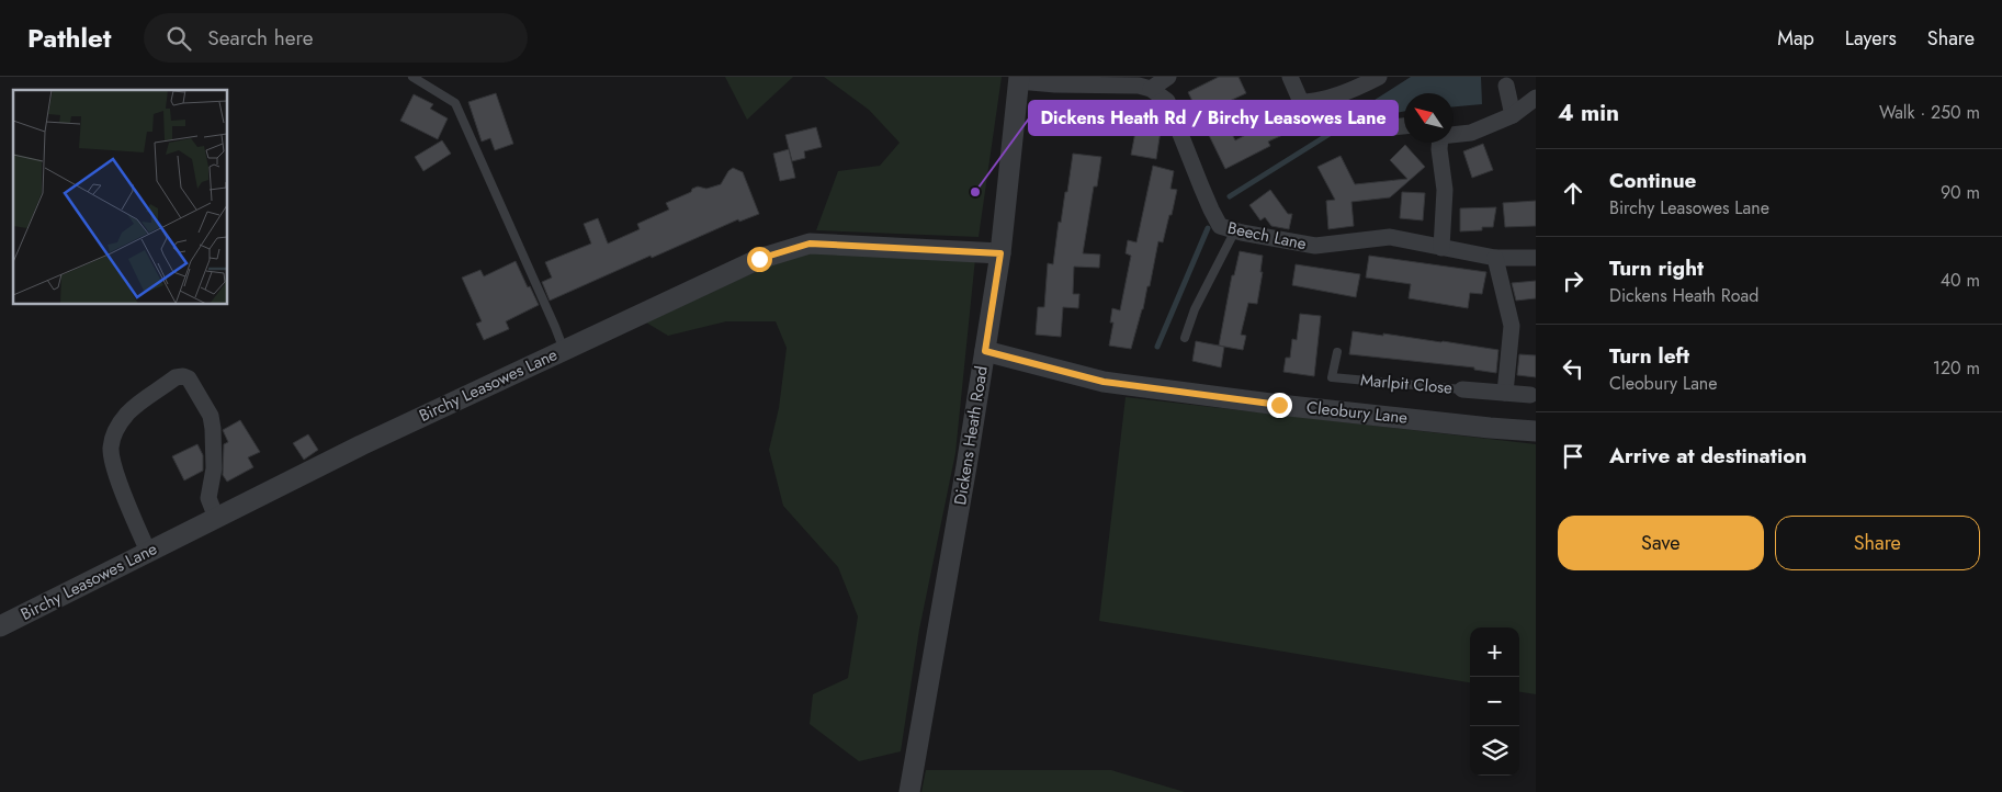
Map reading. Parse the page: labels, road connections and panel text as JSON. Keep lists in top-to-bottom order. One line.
{"streets":{"street":["Beech Lane","Marlpit Close","Birchy Leasowes Lane","Cleobury Lane","Dickens Heath Road"]},"crossings":[["Birchy Leasowes Lane","Dickens Heath Road"],["Cleobury Lane","Dickens Heath Road"]],"places":["Dickens Heath Rd / Birchy Leasowes Lane"],"north":"top left","page":{"header":"Pathlet","search":"Search here","nav":["Map","Layers","Share"],"heading":["4 min","Walk · 250 m"],"list":[["Continue","Birchy Leasowes Lane","90 m"],["Turn right","Dickens Heath Road","40 m"],["Turn left","Cleobury Lane","120 m"],"Arrive at destination"],"buttons":["Save","Share"],"map_buttons":["+","−"]}}
